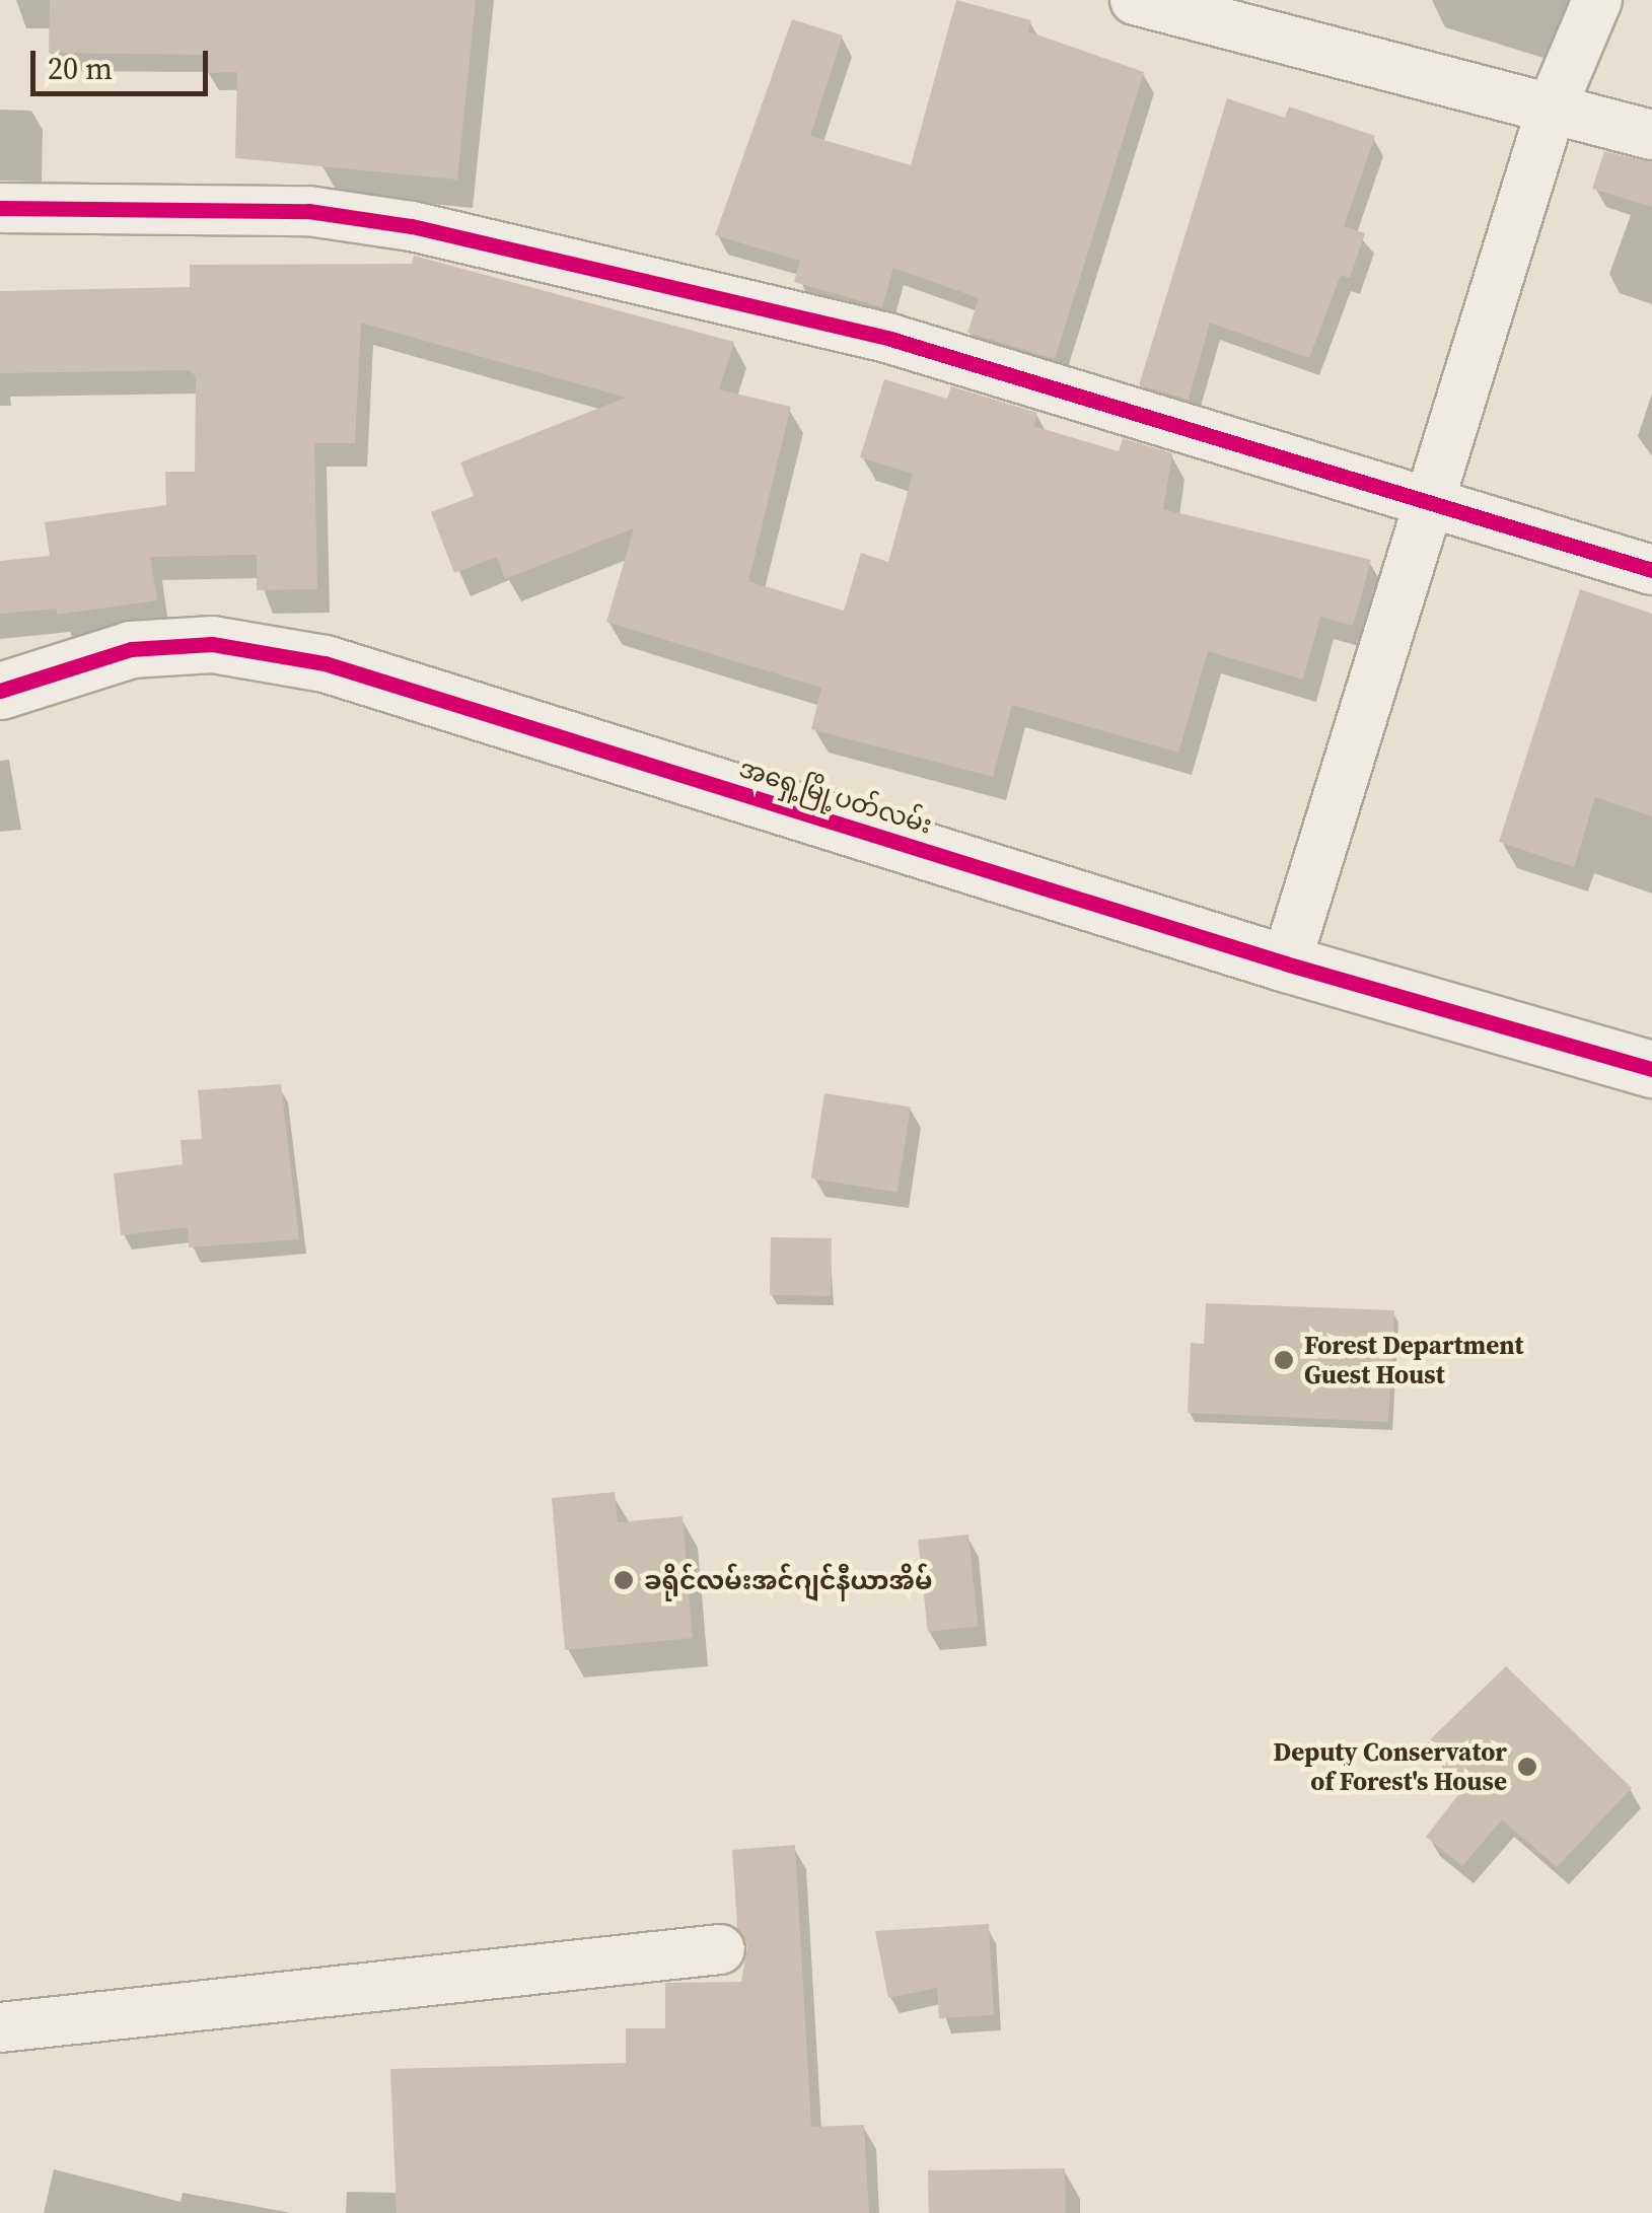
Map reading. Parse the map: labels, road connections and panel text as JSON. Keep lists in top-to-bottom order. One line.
{"streets":{"street":["အရှေ့မြို့ပတ်လမ်း"]},"places":["Forest Department Guest Houst","ခရိုင်လမ်းအင်ဂျင်နီယာအိမ်","Deputy Conservator of Forest's House"],"scale_bar":"20 m"}
